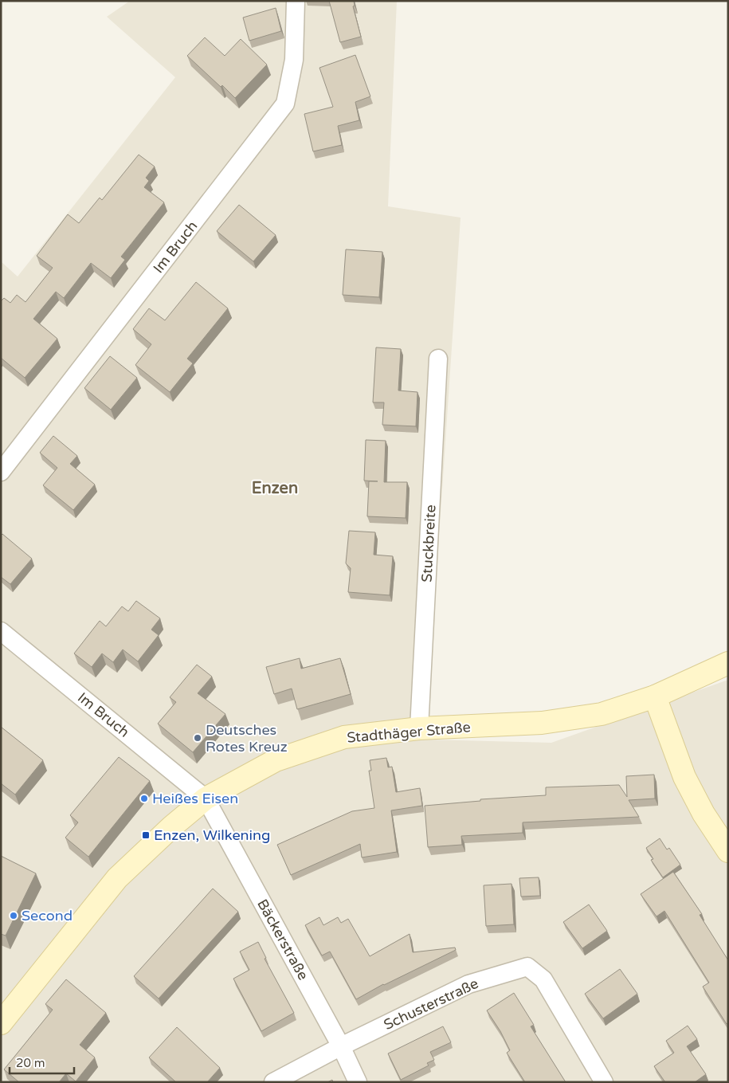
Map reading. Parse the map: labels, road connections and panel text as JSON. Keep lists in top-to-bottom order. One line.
{"streets":{"main road":["Stadthäger Straße"],"street":["Im Bruch","Stuckbreite","Bäckerstraße","Schusterstraße"]},"crossings":[["Im Bruch","Stadthäger Straße"],["Im Bruch","Bäckerstraße"],["Stuckbreite","Stadthäger Straße"],["Stadthäger Straße","Bäckerstraße"],["Bäckerstraße","Schusterstraße"]],"districts":["Enzen"],"places":{"other":["Deutsches Rotes Kreuz","Heißes Eisen","Second"],"transit":["Enzen, Wilkening"]},"scale_bar":"20 m"}
